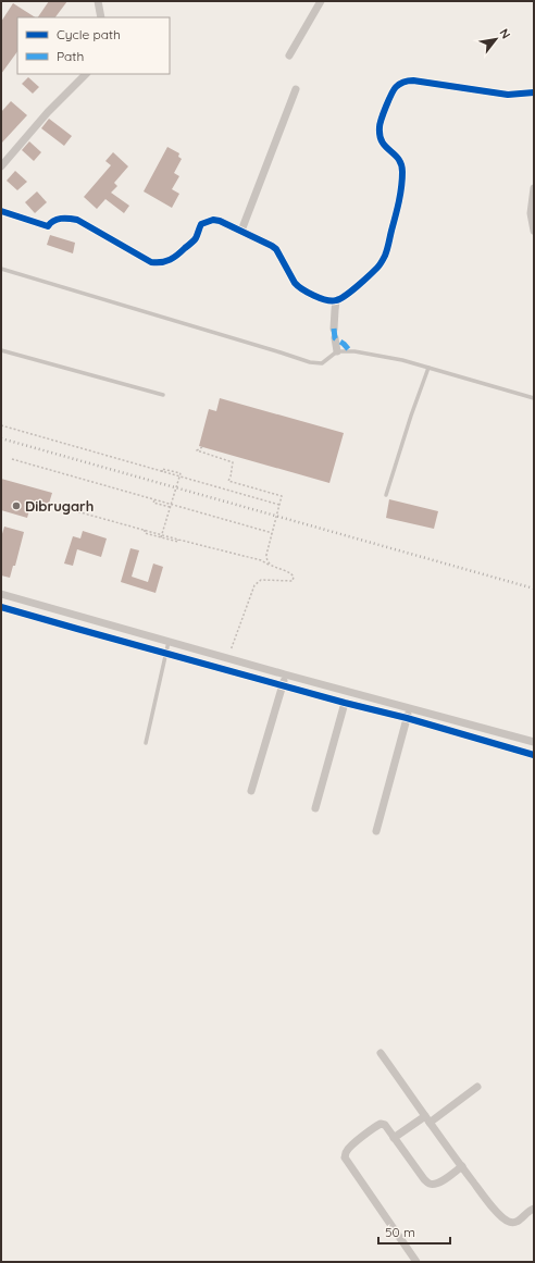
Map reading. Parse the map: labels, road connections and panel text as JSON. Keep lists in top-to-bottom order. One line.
{"places":["Dibrugarh"],"legend":["Cycle path","Path"],"scale_bar":"50 m","north":"top right"}
